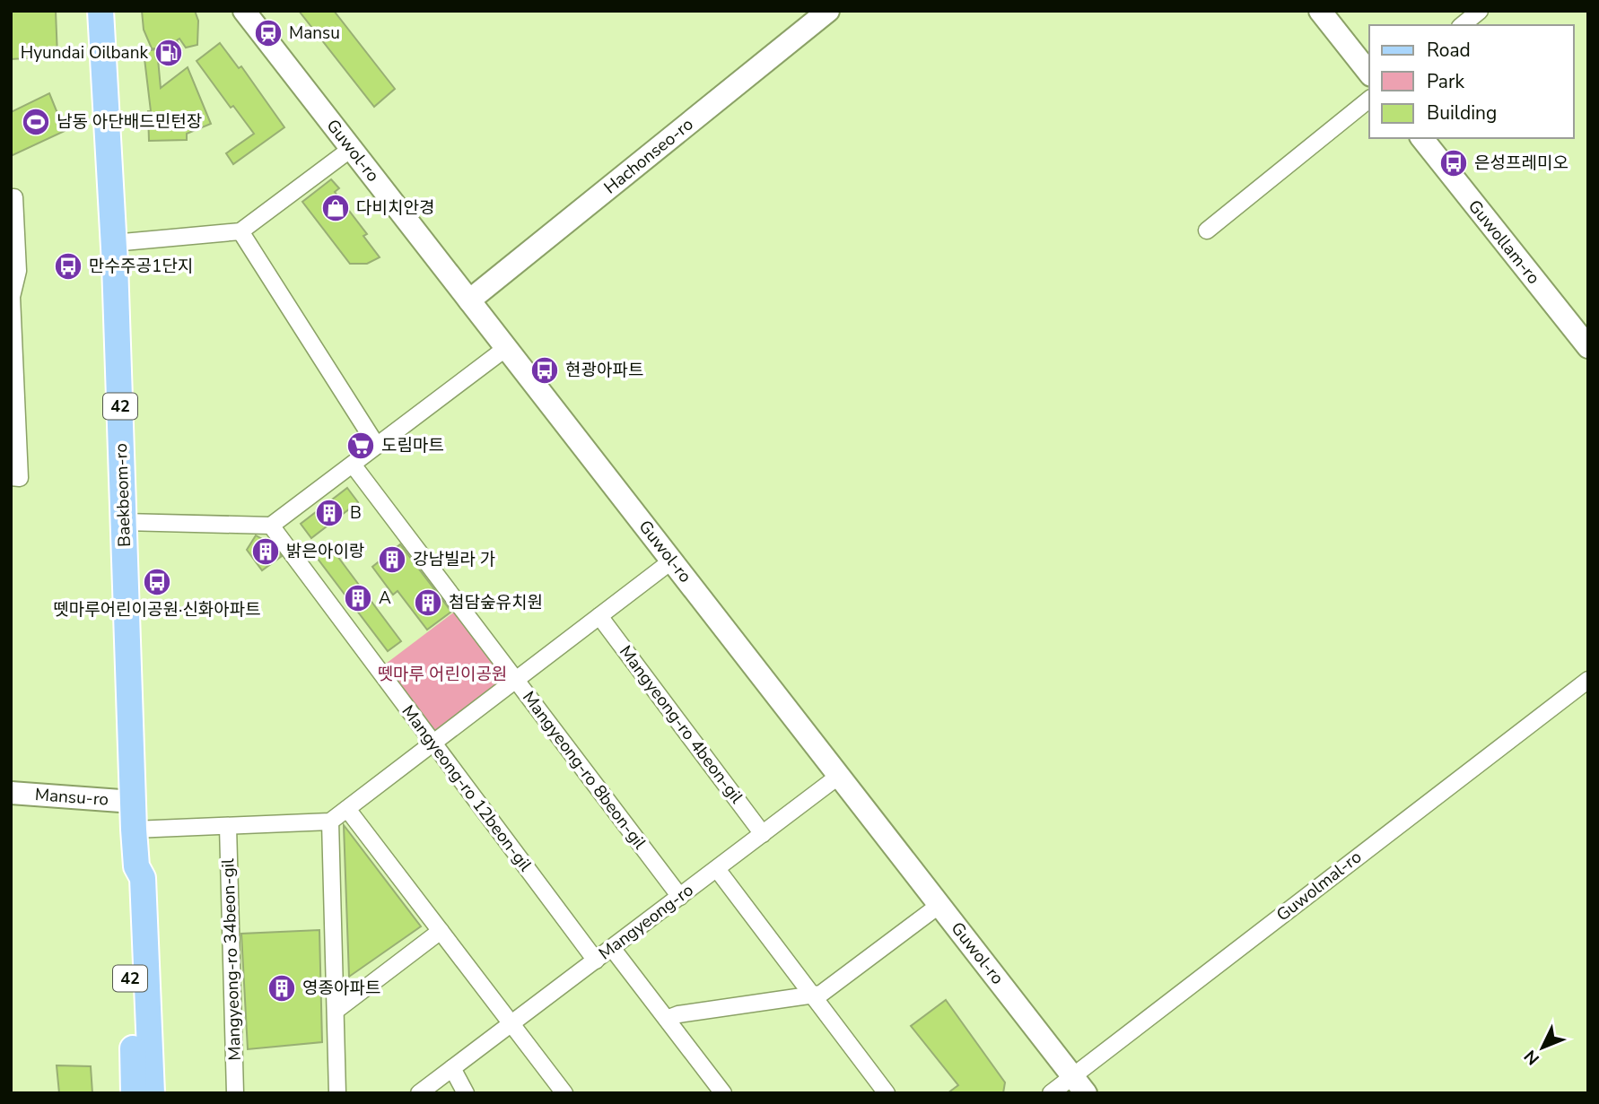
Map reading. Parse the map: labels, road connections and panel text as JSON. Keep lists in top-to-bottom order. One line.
{"streets":{"main road":["Guwol-ro","Hachonseo-ro","Guwollam-ro","42","Baekbeom-ro","Mansu-ro"],"street":["Mangyeong-ro 4beon-gil","Mangyeong-ro 8beon-gil","Mangyeong-ro 12beon-gil","Guwolmal-ro","Mangyeong-ro","Mangyeong-ro 34beon-gil"]},"crossings":[["Guwol-ro","Hachonseo-ro"],["Guwol-ro","Guwolmal-ro"],["Guwol-ro","Mangyeong-ro"],["Baekbeom-ro","Mansu-ro"],["Mangyeong-ro 4beon-gil","Mangyeong-ro"],["Mangyeong-ro 8beon-gil","Mangyeong-ro"],["Mangyeong-ro 12beon-gil","Mangyeong-ro"]],"parks":["뗏마루 어린이공원"],"places":{"station":["Mansu"],"fuel station":["Hyundai Oilbank"],"sports":["남동 아단배드민턴장"],"bus stop":["은성프레미오","만수주공1단지","현광아파트","뗏마루어린이공원·신화아파트"],"shop":["다비치안경"],"supermarket":["도림마트"],"building":["B","밝은아이랑","강남빌라 가","A","첨담숲유치원","영종아파트"]},"legend":["Road","Park","Building"],"north":"bottom left"}
